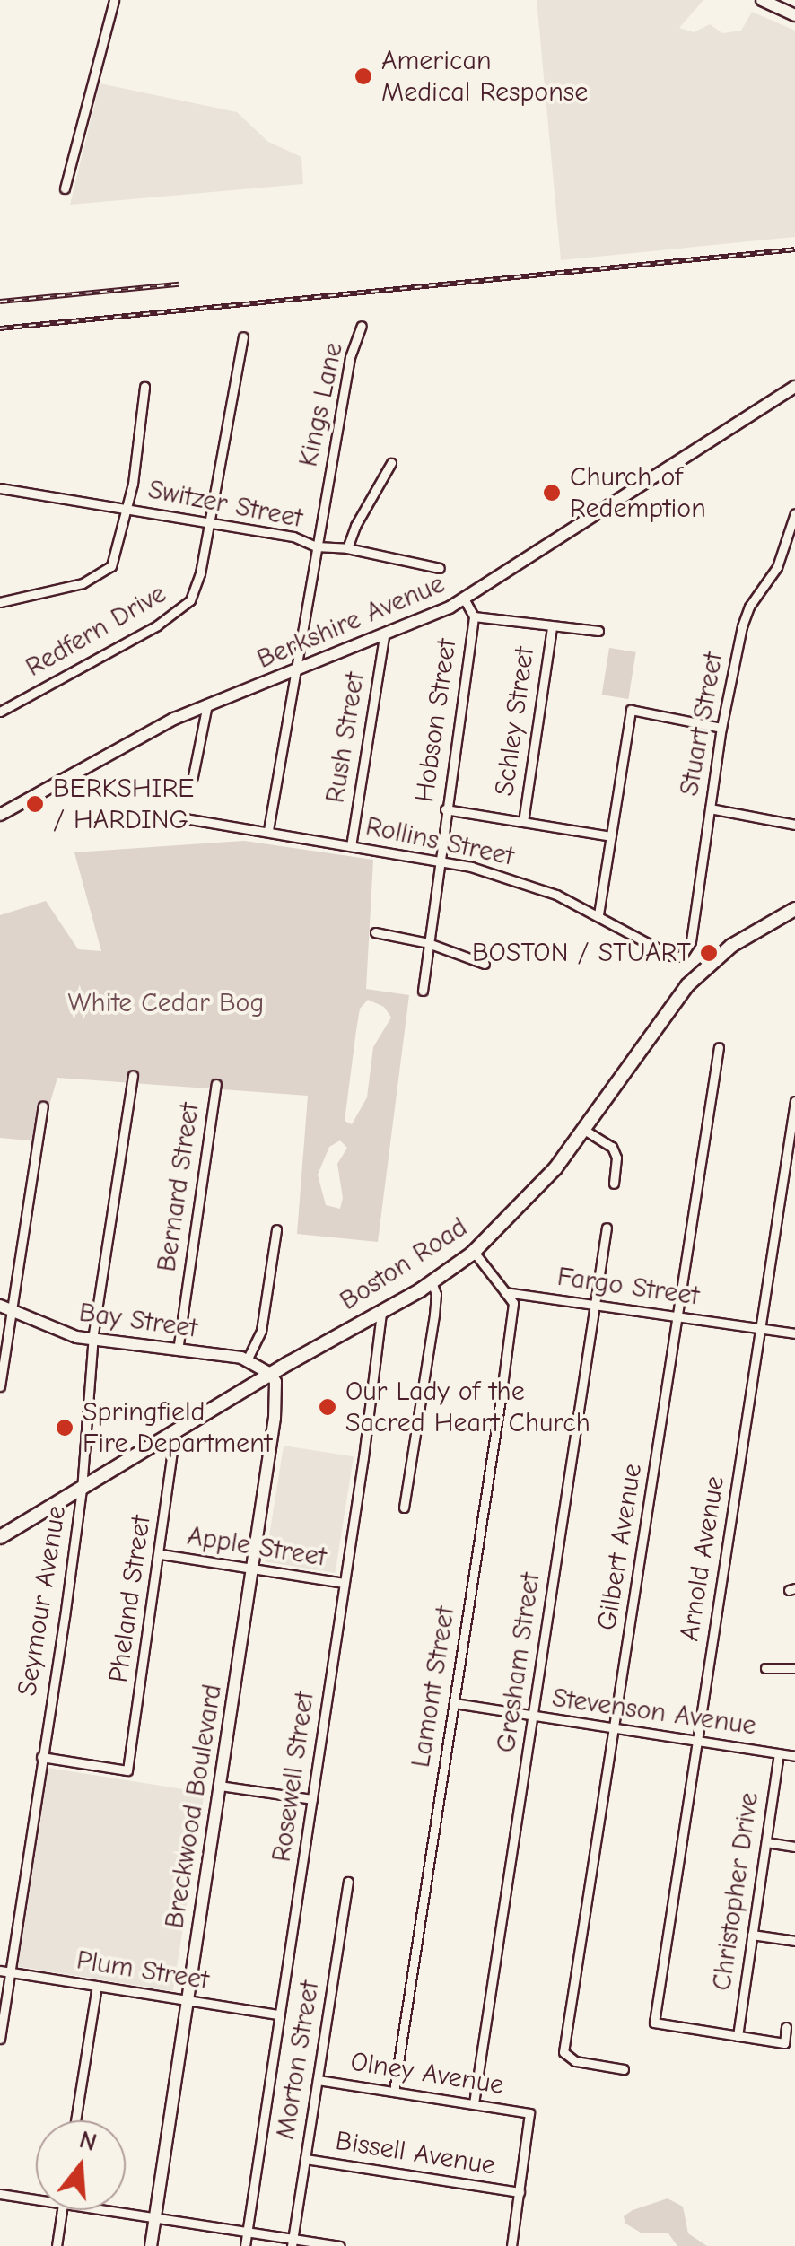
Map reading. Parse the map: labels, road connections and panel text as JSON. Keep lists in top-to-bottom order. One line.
{"streets":{"main road":["Berkshire Avenue","Boston Road","Bay Street","Breckwood Boulevard"],"street":["Kings Lane","Switzer Street","Redfern Drive","Hobson Street","Schley Street","Stuart Street","Rush Street","Rollins Street","Bernard Street","Fargo Street","Apple Street","Gilbert Avenue","Arnold Avenue","Pheland Street","Seymour Avenue","Gresham Street","Lamont Street","Stevenson Avenue","Rosewell Street","Christopher Drive","Plum Street","Morton Street","Olney Avenue","Bissell Avenue"]},"crossings":[["Kings Lane","Switzer Street"],["Kings Lane","Berkshire Avenue"],["Kings Lane","Rollins Street"],["Switzer Street","Redfern Drive"],["Berkshire Avenue","Rush Street"],["Hobson Street","Rollins Street"],["Stuart Street","Rollins Street"],["Rush Street","Rollins Street"],["Bernard Street","Bay Street"],["Boston Road","Bay Street"],["Boston Road","Pheland Street"],["Boston Road","Seymour Avenue"],["Boston Road","Rosewell Street"],["Boston Road","Breckwood Boulevard"],["Fargo Street","Gilbert Avenue"],["Fargo Street","Arnold Avenue"],["Fargo Street","Gresham Street"],["Fargo Street","Lamont Street"],["Bay Street","Seymour Avenue"],["Bay Street","Breckwood Boulevard"],["Apple Street","Pheland Street"],["Apple Street","Rosewell Street"],["Apple Street","Breckwood Boulevard"],["Gilbert Avenue","Stevenson Avenue"],["Arnold Avenue","Stevenson Avenue"],["Arnold Avenue","Christopher Drive"],["Pheland Street","Seymour Avenue"],["Seymour Avenue","Plum Street"],["Gresham Street","Stevenson Avenue"],["Gresham Street","Olney Avenue"],["Lamont Street","Stevenson Avenue"],["Lamont Street","Olney Avenue"],["Stevenson Avenue","Christopher Drive"],["Rosewell Street","Plum Street"],["Breckwood Boulevard","Plum Street"],["Morton Street","Olney Avenue"],["Morton Street","Bissell Avenue"],["Olney Avenue","Bissell Avenue"]],"parks":["White Cedar Bog"],"places":["American Medical Response","Church of Redemption","BERKSHIRE / HARDING","BOSTON / STUART","Our Lady of the Sacred Heart Church","Springfield Fire Department"],"north":"top"}
